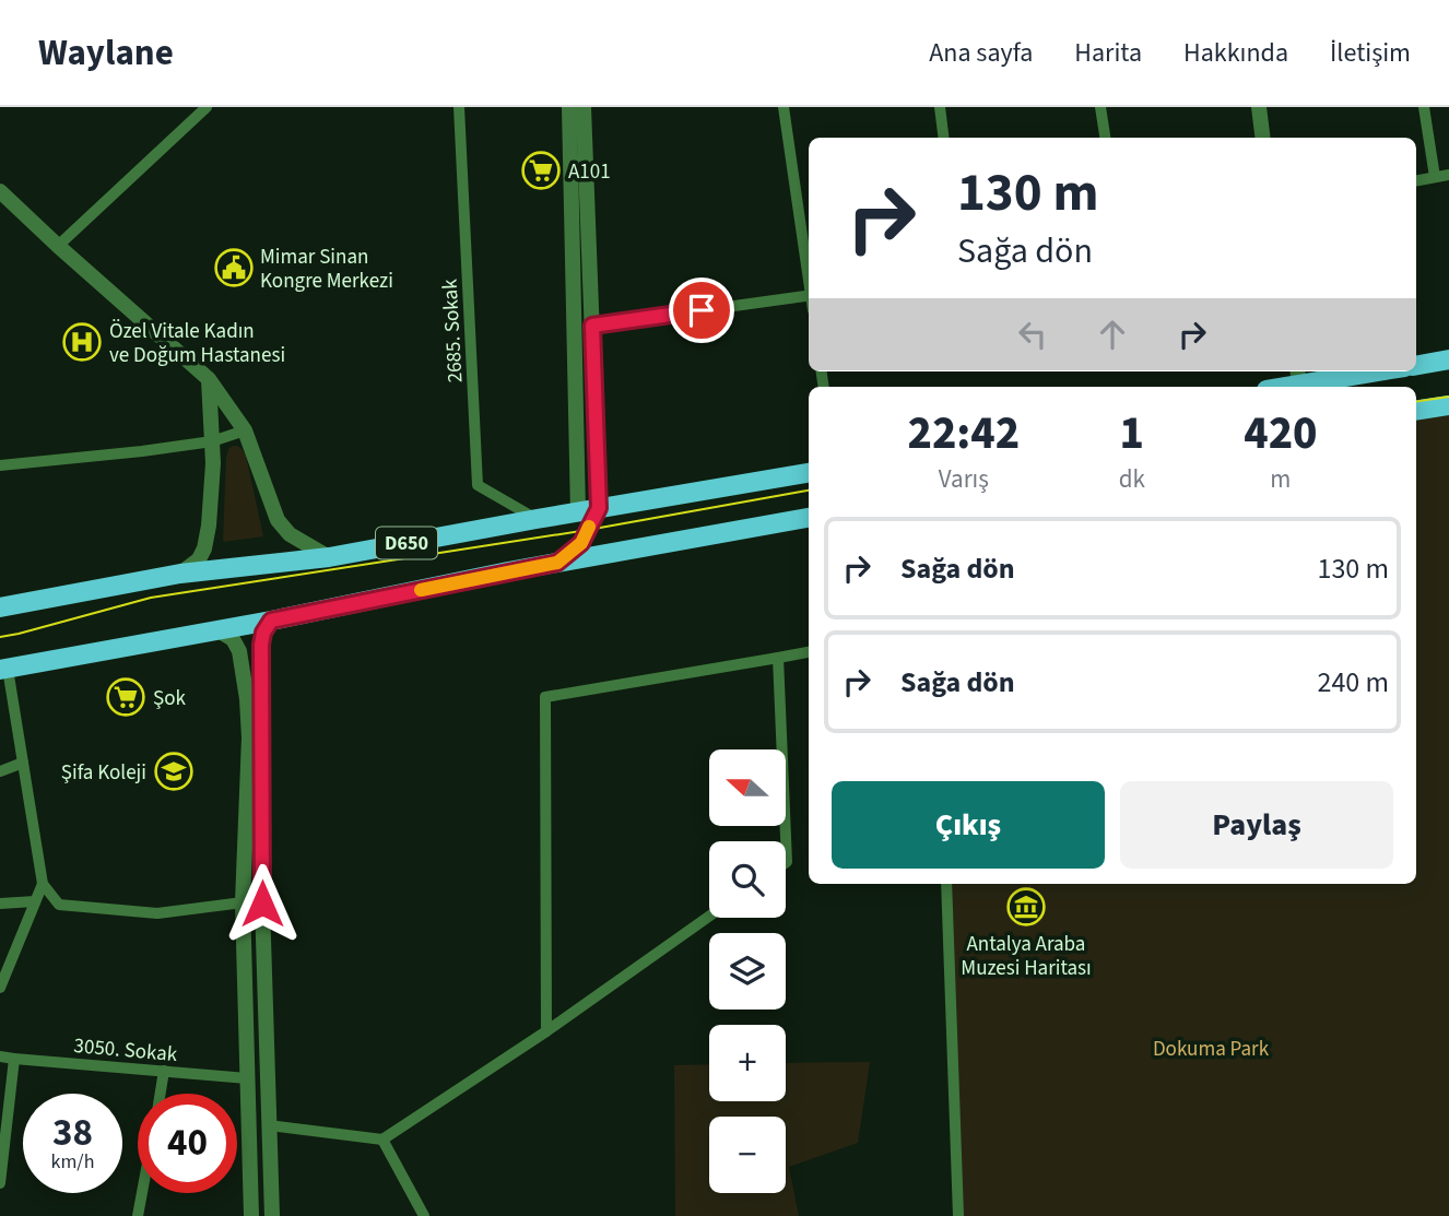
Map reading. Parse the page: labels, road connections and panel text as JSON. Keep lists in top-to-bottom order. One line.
{"streets":{"highway":["D650"],"street":["2685. Sokak","3050. Sokak"]},"crossings":[["2685. Sokak","D650"]],"parks":["Dokuma Park"],"places":{"supermarket":["A101","Şok"],"public building":["Mimar Sinan Kongre Merkezi"],"hospital":["Özel Vitale Kadın ve Doğum Hastanesi"],"school or university":["Şifa Koleji"],"museum":["Antalya Araba Muzesi Haritası"]},"north":"left","page":{"header":"Waylane","nav":["Ana sayfa","Harita","Hakkında","İletişim"],"turn":["130 m","Sağa dön"],"eta":["22:42","Varış","1","dk","420","m"],"list":[{"name":"Sağa dön","value":"130 m"},{"name":"Sağa dön","value":"240 m"}],"map_buttons":["+","−"],"buttons":["Çıkış","Paylaş"],"speed":"38 km/h","limit":"40"}}
